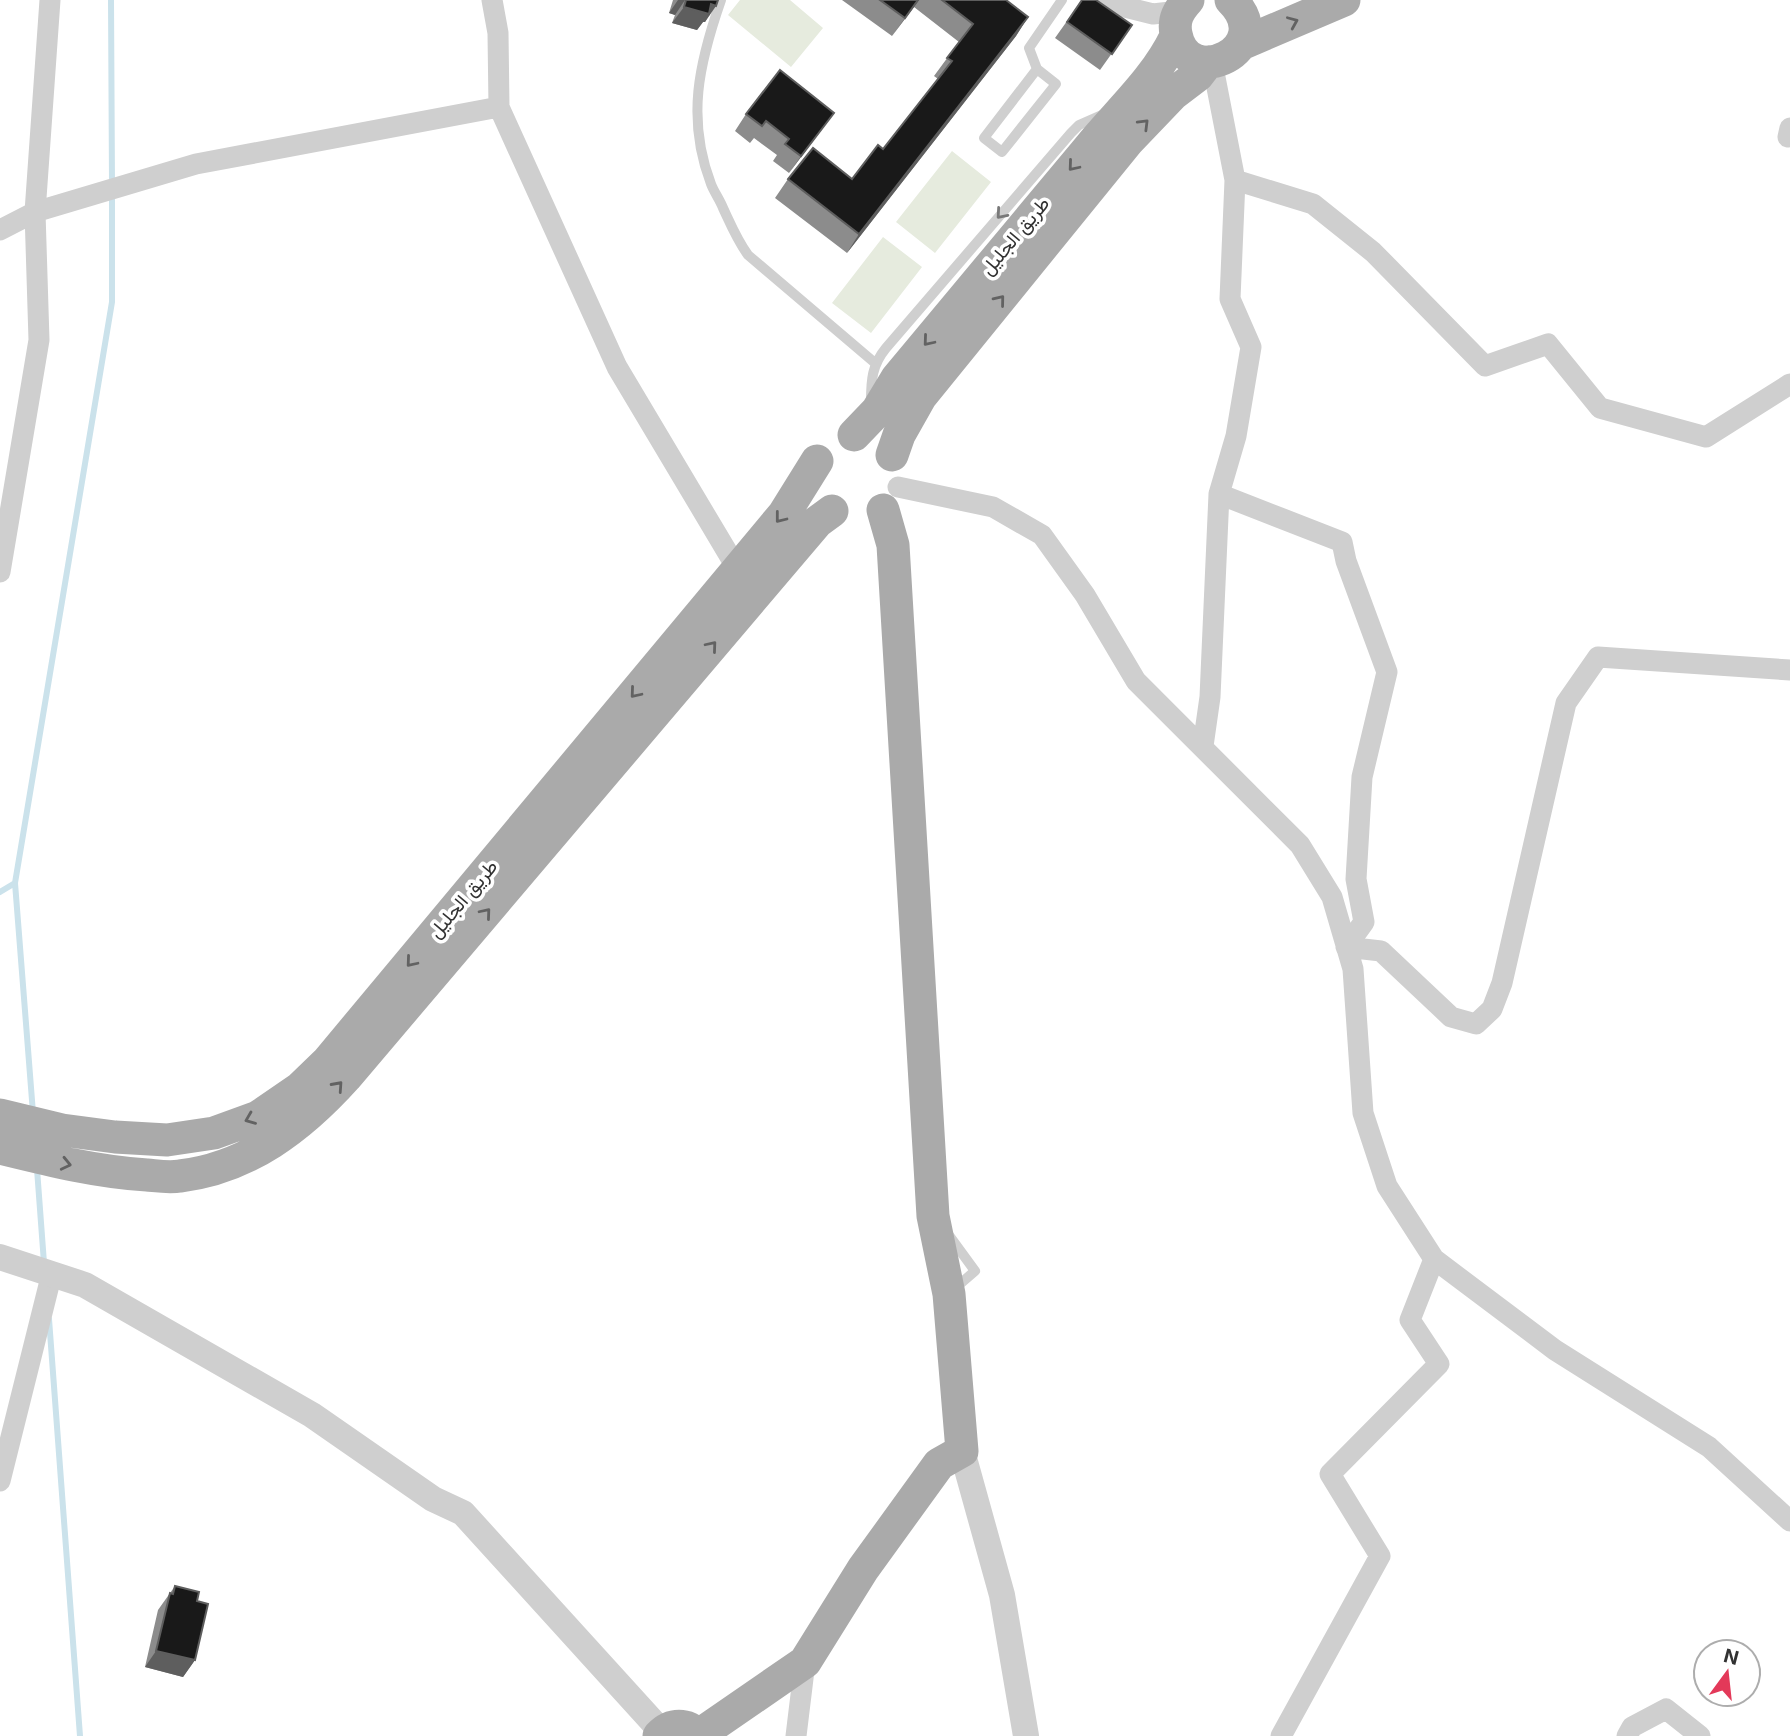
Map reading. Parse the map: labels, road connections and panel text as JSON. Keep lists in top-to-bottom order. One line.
{"streets":{"main road":["طريق الجليل"]},"north":"top"}
